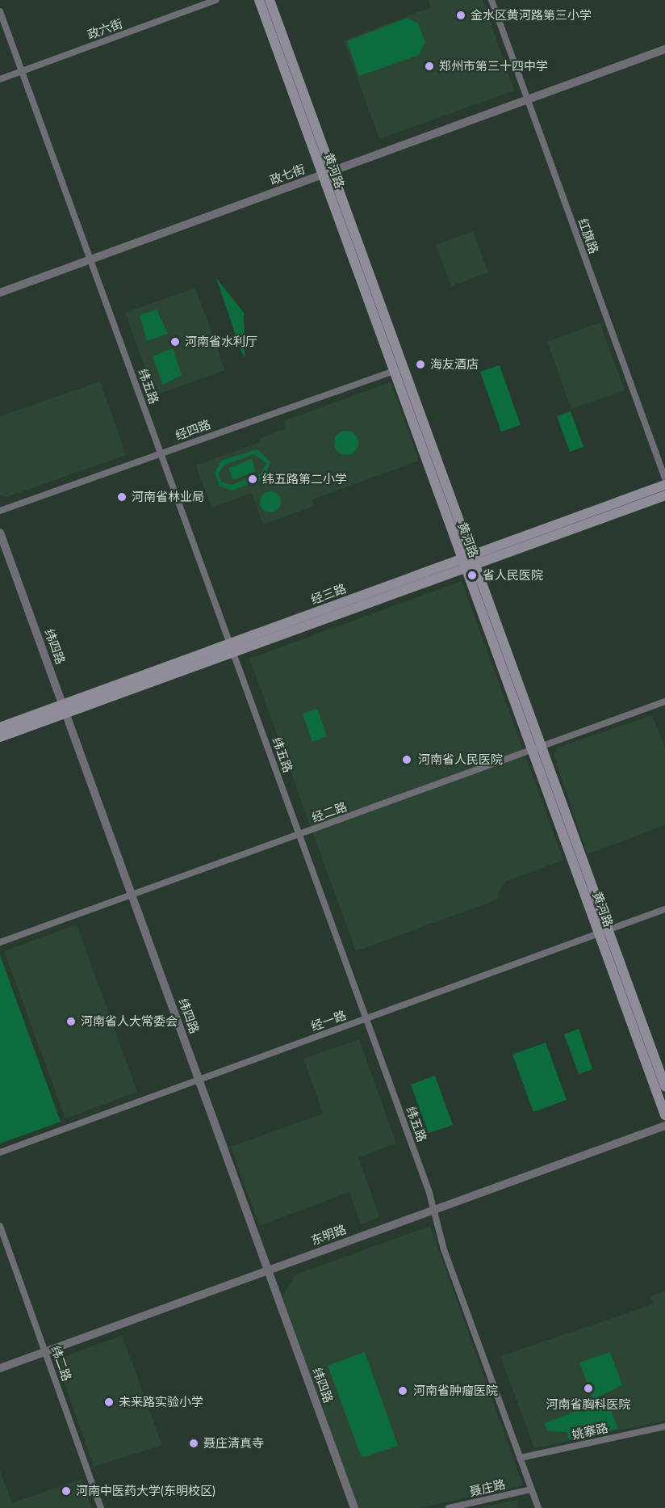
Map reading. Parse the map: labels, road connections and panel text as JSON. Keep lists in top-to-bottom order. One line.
{"streets":{"main road":["黄河路","经三路"],"street":["政六街","政七街","红旗路","纬五路","经四路","纬四路","经二路","经一路","东明路","纬二路","姚寨路","聂庄路"]},"crossings":[["政六街","纬五路"],["黄河路","政七街"],["黄河路","经四路"],["黄河路","经三路"],["黄河路","经二路"],["黄河路","经一路"],["政七街","红旗路"],["政七街","纬五路"],["纬五路","经四路"],["纬五路","经三路"],["纬五路","经二路"],["纬五路","经一路"],["纬五路","东明路"],["纬五路","姚寨路"],["纬五路","聂庄路"],["经三路","纬四路"],["纬四路","经二路"],["纬四路","经一路"],["纬四路","东明路"],["东明路","纬二路"]],"places":["金水区黄河路第三小学","郑州市第三十四中学","河南省水利厅","海友酒店","纬五路第二小学","河南省林业局","省人民医院","河南省人民医院","河南省人大常委会","河南省胸科医院","河南省肿瘤医院","未来路实验小学","聂庄清真寺","河南中医药大学(东明校区)"]}
